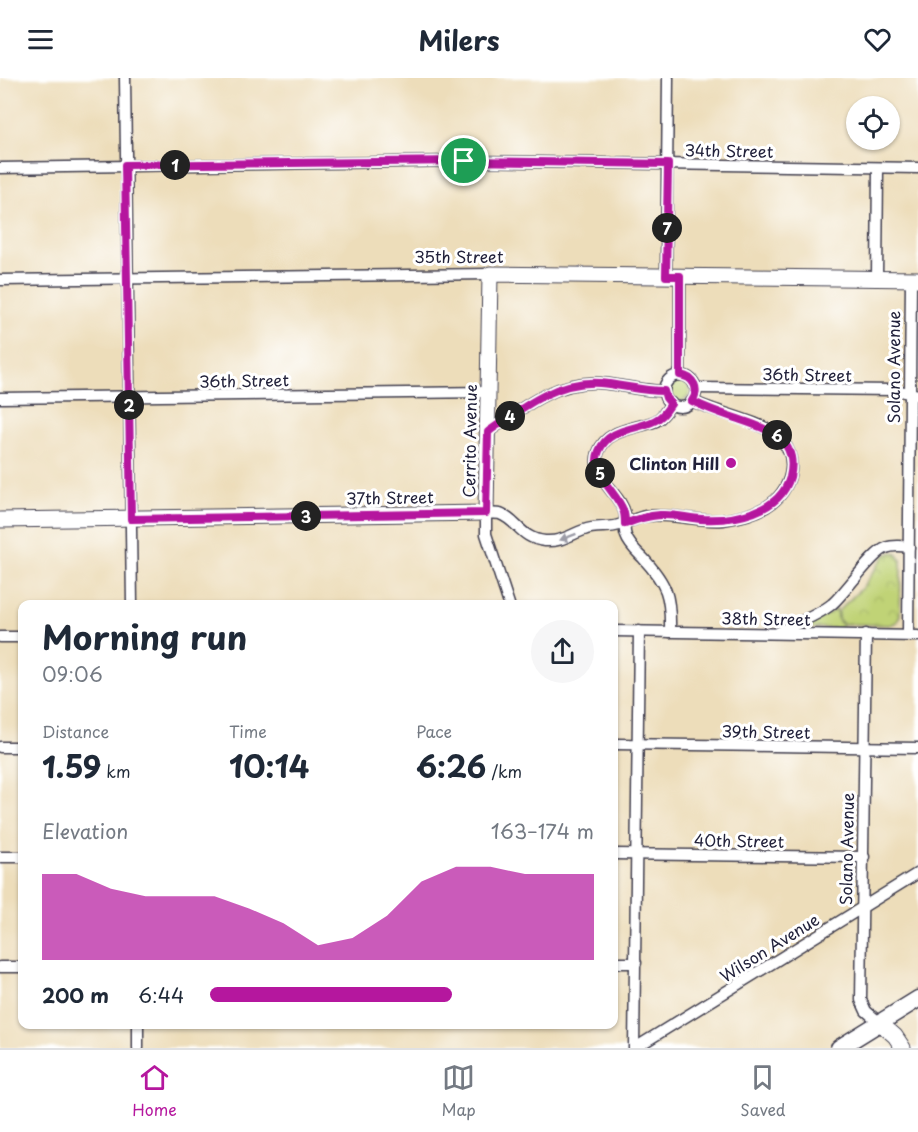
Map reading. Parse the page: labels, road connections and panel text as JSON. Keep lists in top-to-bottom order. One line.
{"streets":{"street":["34th Street","35th Street","Solano Avenue","36th Street","Cerrito Avenue","37th Street","38th Street","39th Street","40th Street","Wilson Avenue"]},"crossings":[["35th Street","Solano Avenue"],["35th Street","Cerrito Avenue"],["Solano Avenue","36th Street"],["Solano Avenue","38th Street"],["Solano Avenue","39th Street"],["Solano Avenue","40th Street"],["Solano Avenue","Wilson Avenue"],["36th Street","Cerrito Avenue"],["36th Street","37th Street"],["Cerrito Avenue","37th Street"]],"places":["Clinton Hill"],"page":{"header":"Milers","pins":["1","7","2","4","6","5","3"],"heading":["Morning run","09:06"],"stats":[["Distance","1.59 km"],["Time","10:14"],["Pace","6:26 /km"]],"chart":["Elevation","163–174 m"],"list":[{"name":"200 m","note":"6:44"}],"tabs":["Home","Map","Saved"]}}
